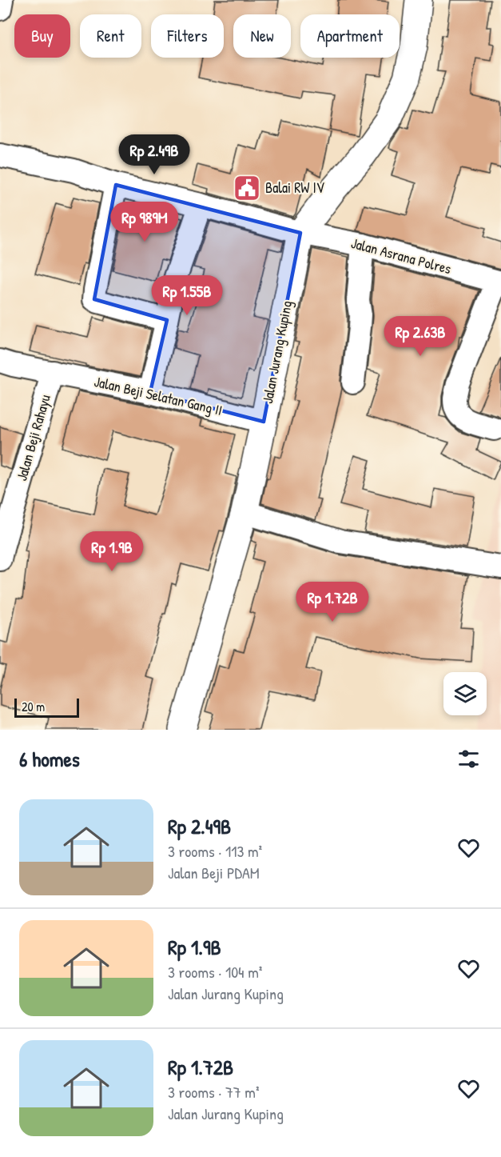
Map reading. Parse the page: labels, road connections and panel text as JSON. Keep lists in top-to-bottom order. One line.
{"streets":{"street":["Jalan Asrana Polres","Jalan Jurang Kuping","Jalan Beji Selatan Gang II","Jalan Beji Rahayu"]},"crossings":[["Jalan Asrana Polres","Jalan Jurang Kuping"],["Jalan Jurang Kuping","Jalan Beji Selatan Gang II"],["Jalan Beji Selatan Gang II","Jalan Beji Rahayu"]],"places":{"public building":["Balai RW IV"]},"scale_bar":"20 m","page":{"chip":["Buy","Rent","Filters","New","Apartment"],"price":["Rp 2.49B","Rp 989M","Rp 1.55B","Rp 2.63B","Rp 1.9B","Rp 1.72B"],"scale":"20 m","heading":"6 homes","list":[{"name":"Rp 2.49B","note":"3 rooms · 113 m² · Jalan Beji PDAM"},{"name":"Rp 1.9B","note":"3 rooms · 104 m² · Jalan Jurang Kuping"},{"name":"Rp 1.72B","note":"3 rooms · 77 m² · Jalan Jurang Kuping"}]}}
